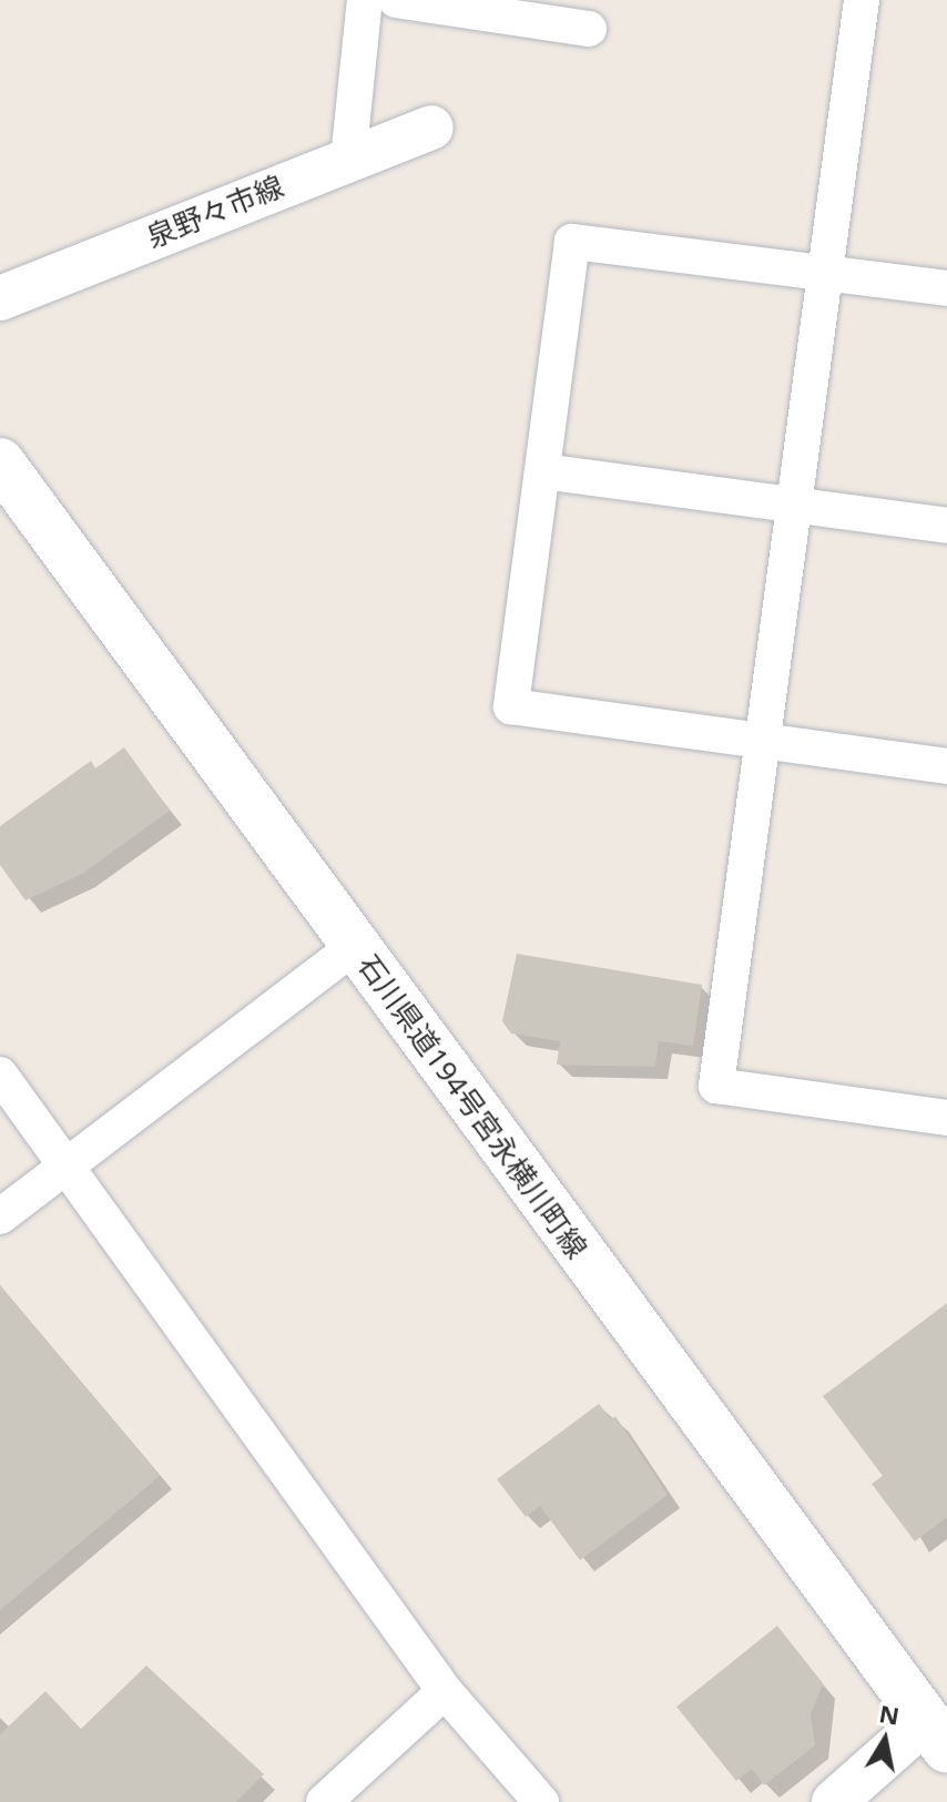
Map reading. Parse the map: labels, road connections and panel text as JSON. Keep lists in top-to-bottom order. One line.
{"streets":{"main road":["石川県道194号宮永横川町線"],"street":["泉野々市線"]},"north":"top"}
